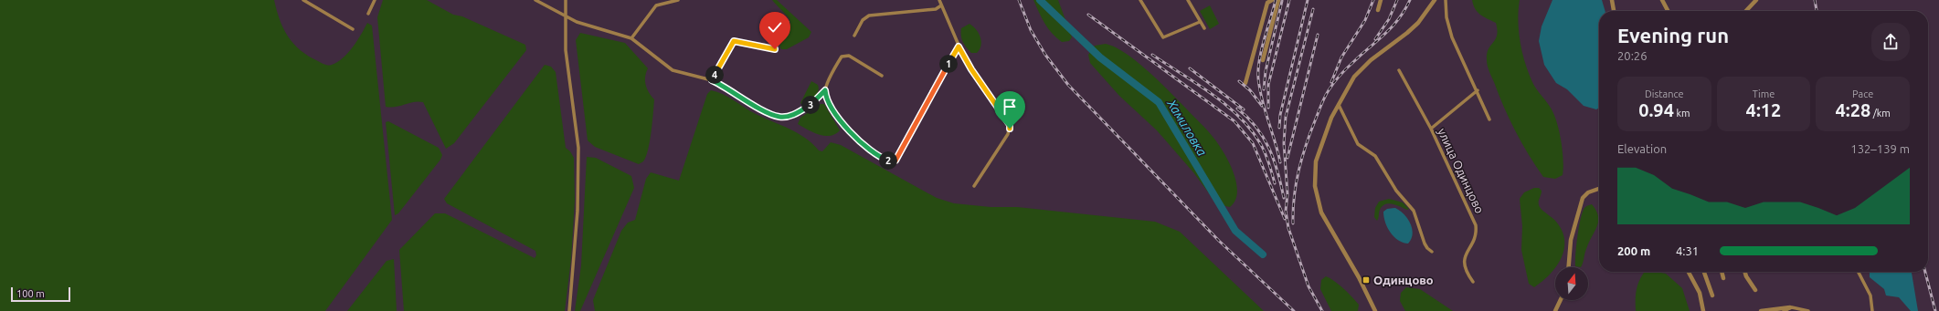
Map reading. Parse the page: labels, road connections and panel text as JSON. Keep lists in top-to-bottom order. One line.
{"streets":{"street":["улица Одинцово"]},"water":["Хамиловка"],"places":{"transit":["Одинцово"]},"scale_bar":"100 m","north":"top","page":{"heading":["Evening run","20:26"],"pins":["1","4","3","2"],"stats":[["Distance","0.94 km"],["Time","4:12"],["Pace","4:28 /km"]],"chart":["Elevation","132–139 m"],"list":[{"name":"200 m","note":"4:31"}],"scale":"100 m"}}
